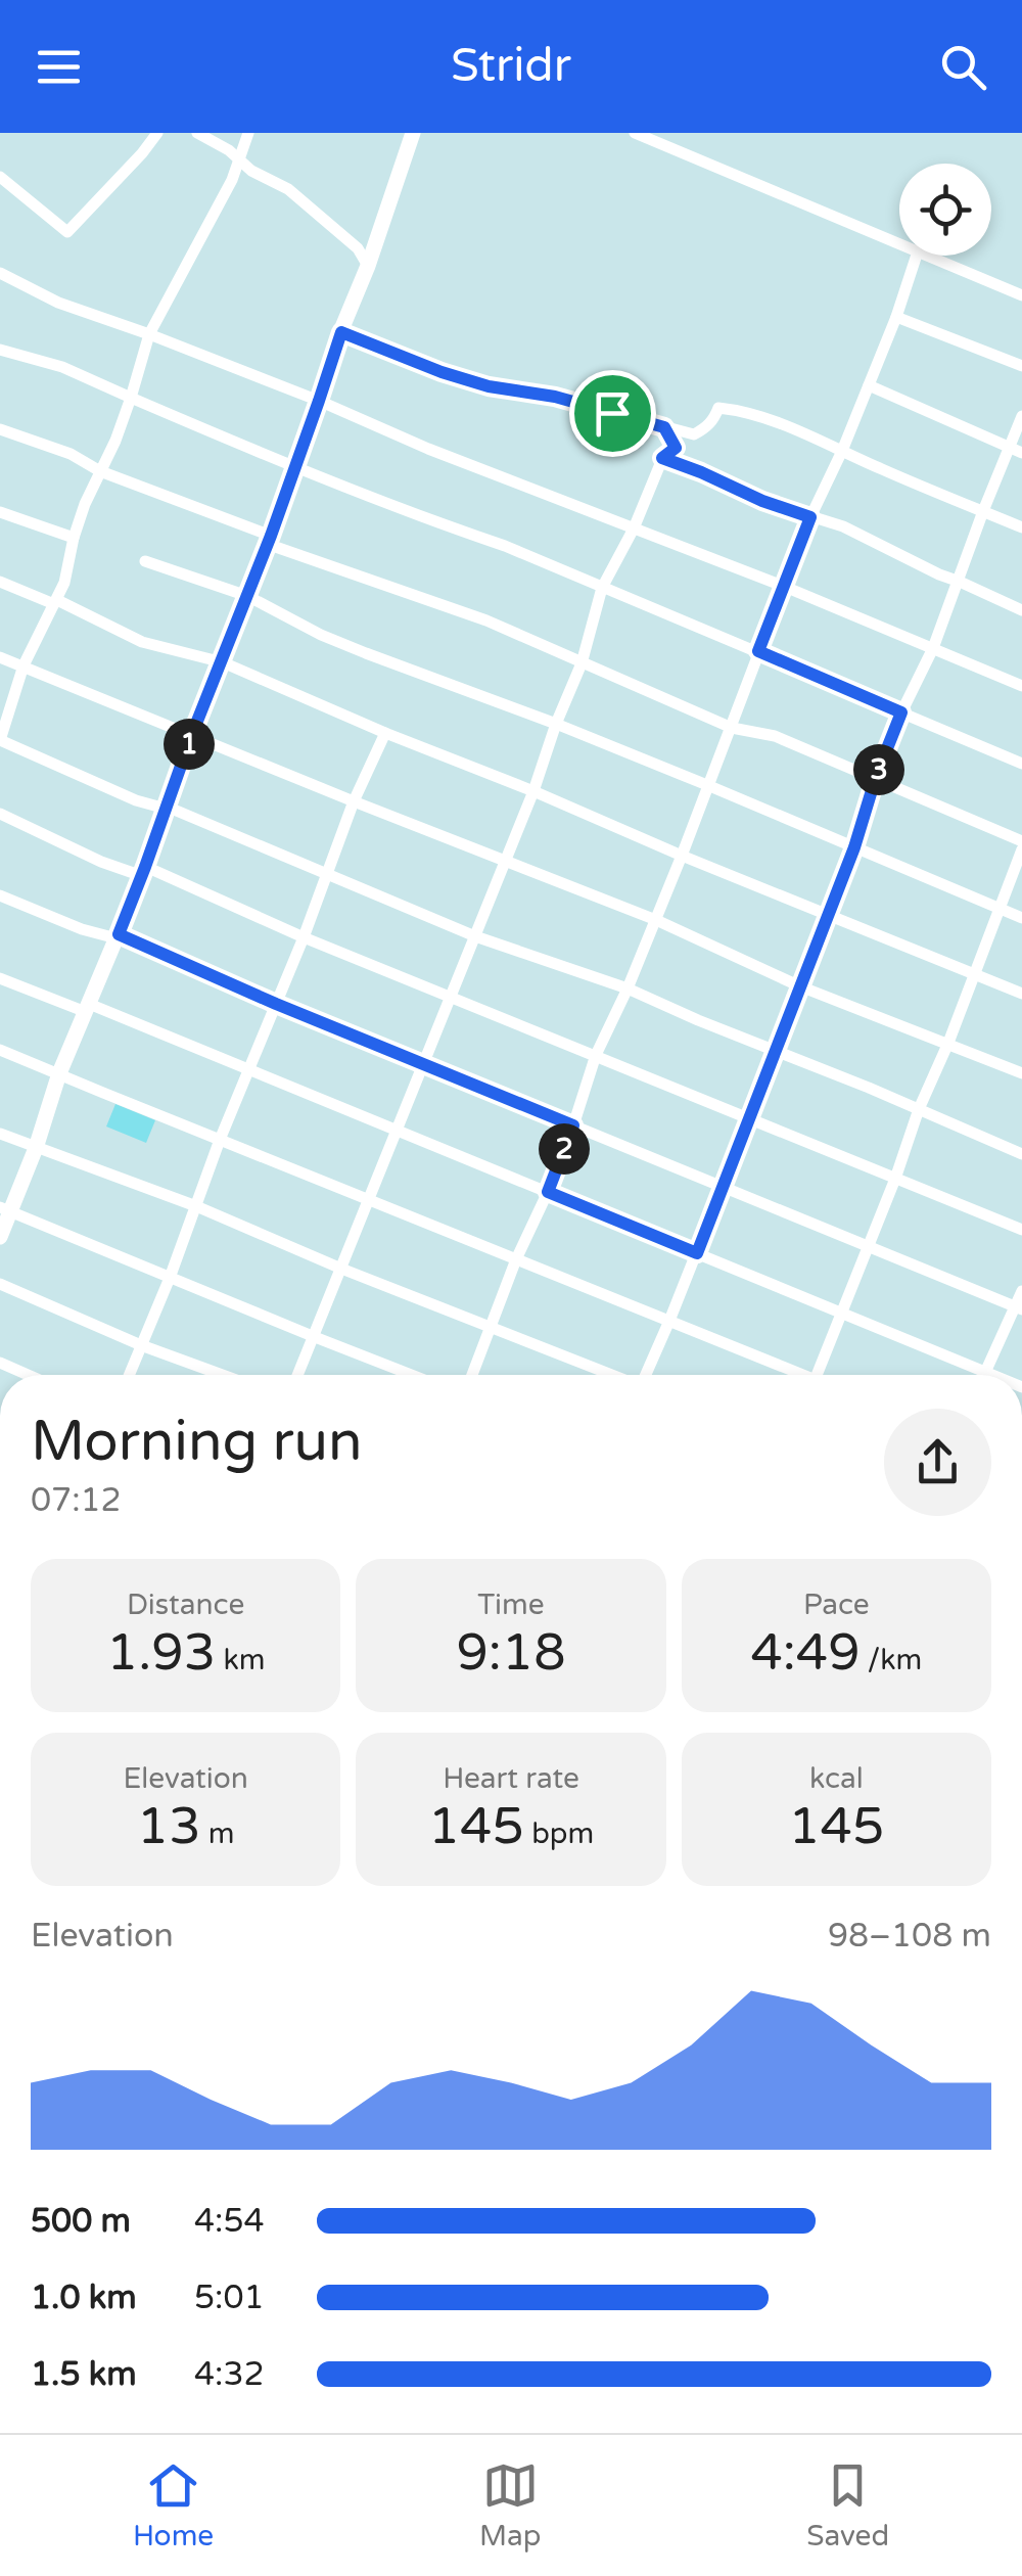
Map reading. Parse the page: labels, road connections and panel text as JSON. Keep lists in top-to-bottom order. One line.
{"page":{"header":"Stridr","pins":["1","3","2"],"heading":["Morning run","07:12"],"stats":[["Distance","1.93 km"],["Time","9:18"],["Pace","4:49 /km"],["Elevation","13 m"],["Heart rate","145 bpm"],["kcal","145"]],"chart":["Elevation","98–108 m"],"list":[{"name":"500 m","note":"4:54"},{"name":"1.0 km","note":"5:01"},{"name":"1.5 km","note":"4:32"}],"tabs":["Home","Map","Saved"]}}
